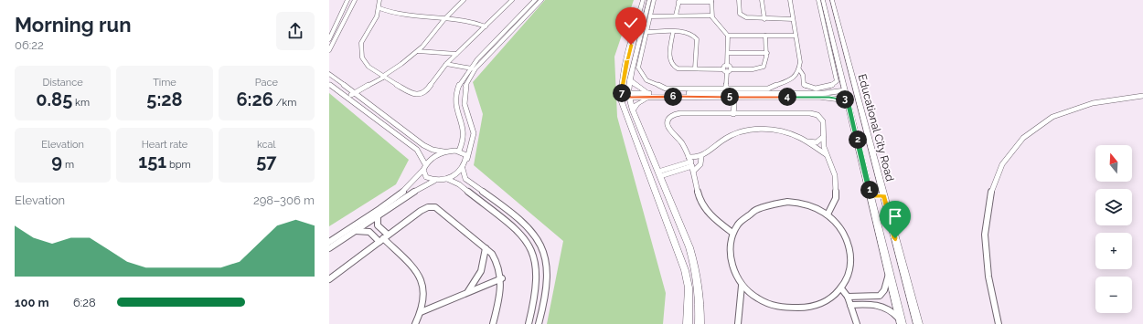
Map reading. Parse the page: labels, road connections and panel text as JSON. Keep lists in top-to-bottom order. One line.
{"streets":{"street":["Educational City Road"]},"north":"top","page":{"heading":["Morning run","06:22"],"stats":[["Distance","0.85 km"],["Time","5:28"],["Pace","6:26 /km"],["Elevation","9 m"],["Heart rate","151 bpm"],["kcal","57"]],"pins":["7","4","5","6","3","2","1"],"map_buttons":["+","−"],"chart":["Elevation","298–306 m"],"list":[{"name":"100 m","note":"6:28"}]}}
